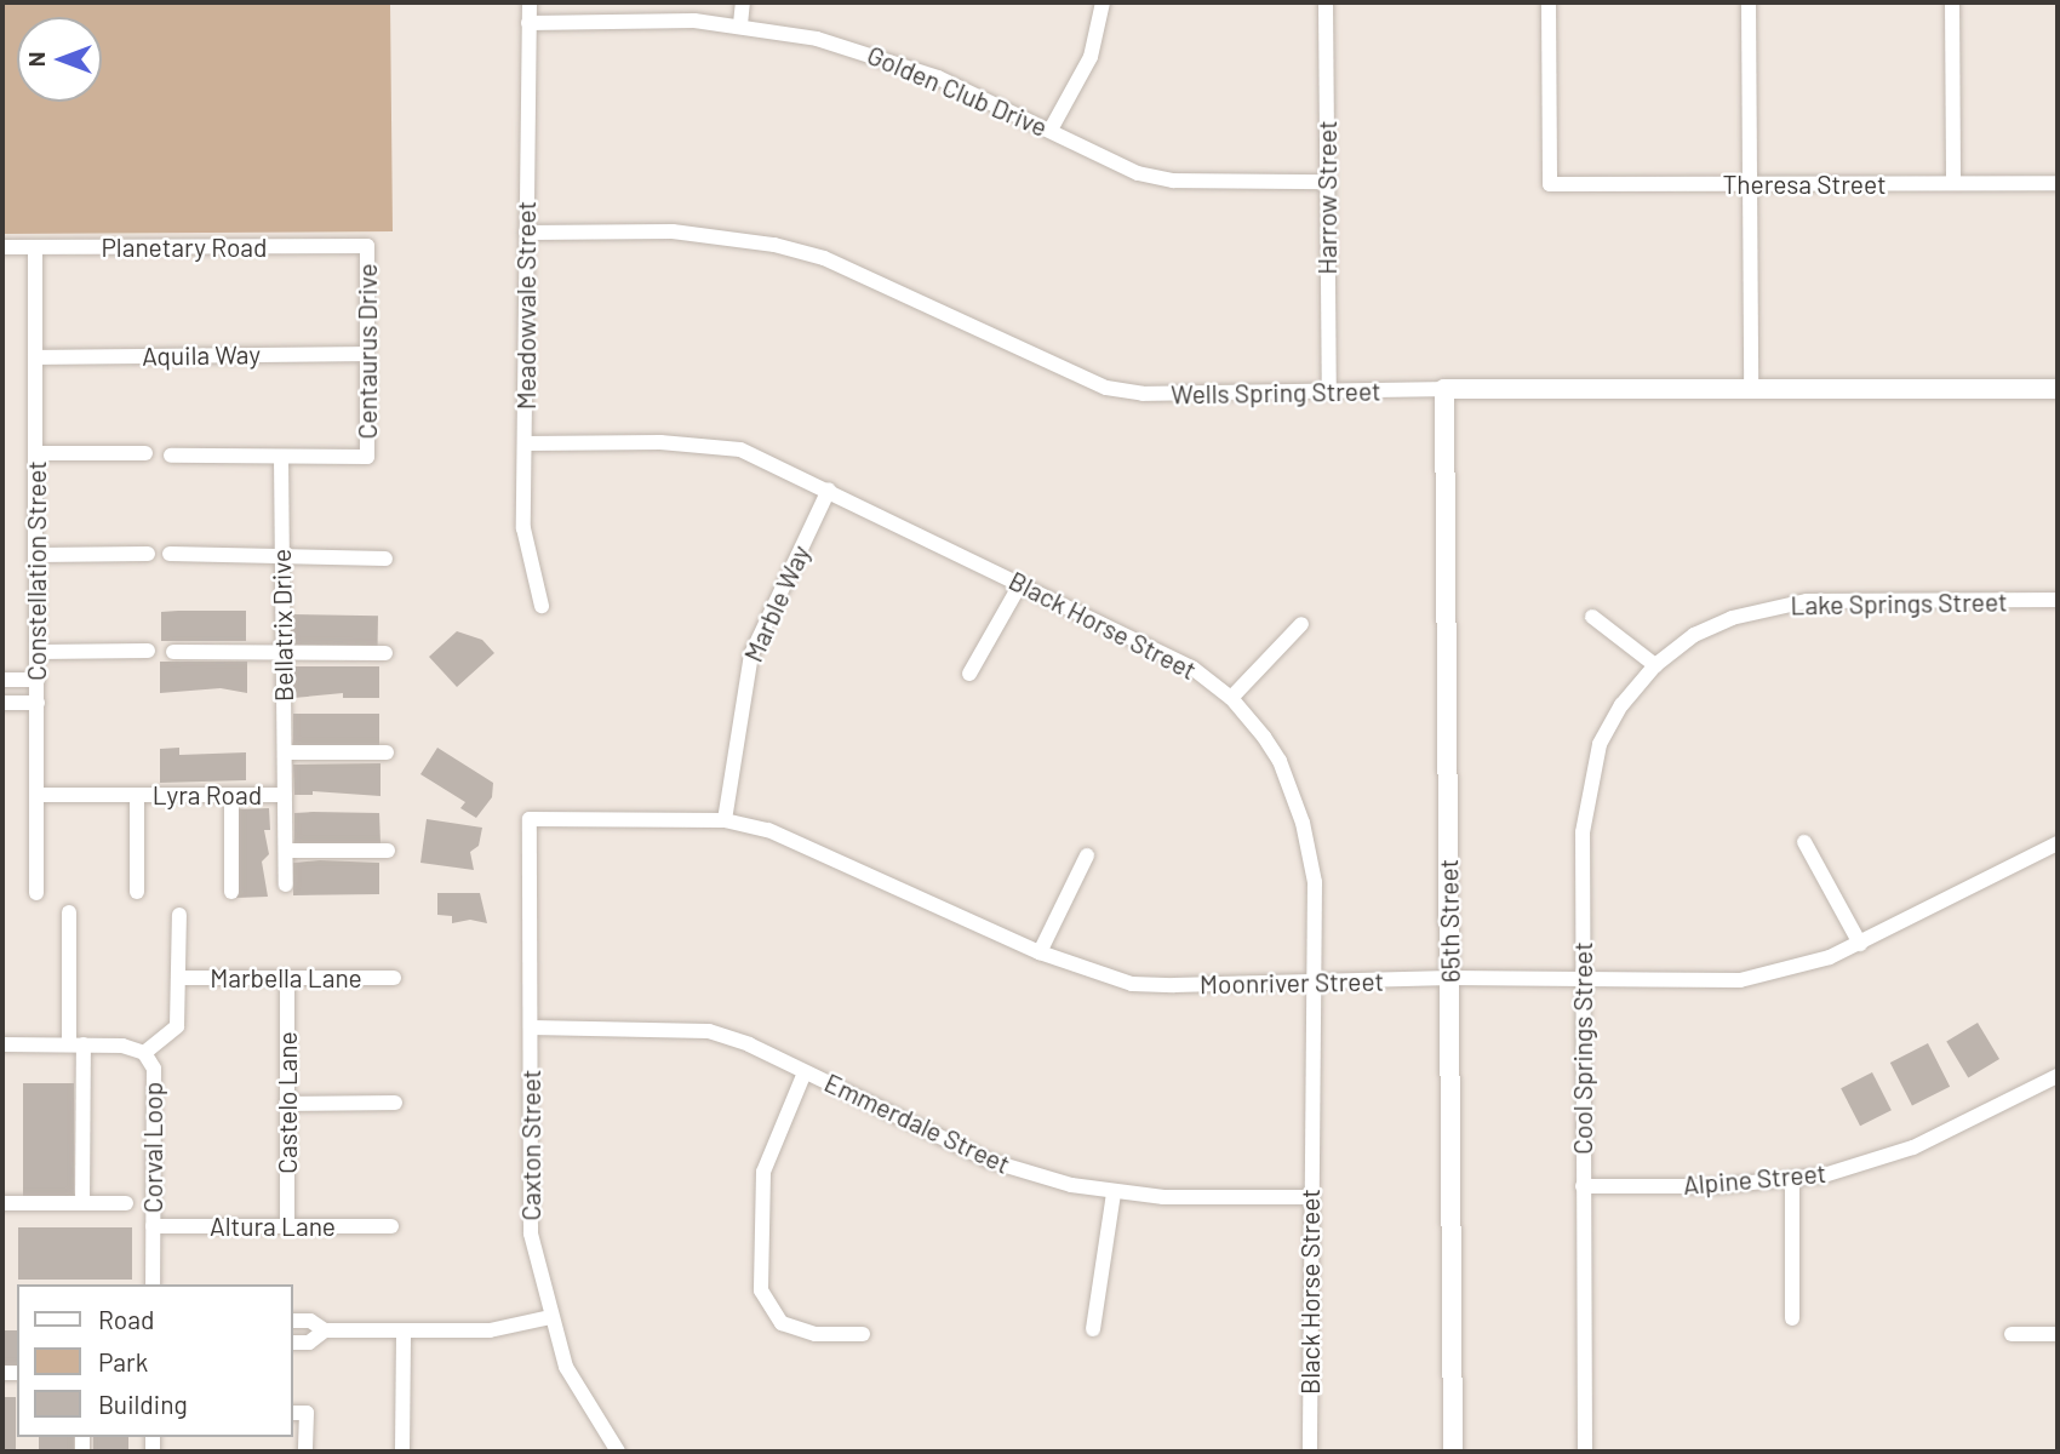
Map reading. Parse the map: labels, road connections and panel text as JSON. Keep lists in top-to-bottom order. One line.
{"streets":{"street":["Golden Club Drive","Theresa Street","Harrow Street","Planetary Road","Meadowvale Street","Centaurus Drive","Aquila Way","Wells Spring Street","Constellation Street","Marble Way","Lake Springs Street","Bellatrix Drive","Black Horse Street","Lyra Road","65th Street","Marbella Lane","Moonriver Street","Cool Springs Street","Castelo Lane","Emmerdale Street","Caxton Street","Corval Loop","Alpine Street","Altura Lane"]},"crossings":[["Golden Club Drive","Harrow Street"],["Golden Club Drive","Meadowvale Street"],["Harrow Street","Wells Spring Street"],["Planetary Road","Centaurus Drive"],["Planetary Road","Constellation Street"],["Meadowvale Street","Wells Spring Street"],["Meadowvale Street","Black Horse Street"],["Centaurus Drive","Aquila Way"],["Centaurus Drive","Bellatrix Drive"],["Aquila Way","Constellation Street"],["Wells Spring Street","65th Street"],["Constellation Street","Lyra Road"],["Marble Way","Black Horse Street"],["Marble Way","Moonriver Street"],["Lake Springs Street","Cool Springs Street"],["Bellatrix Drive","Lyra Road"],["Black Horse Street","Moonriver Street"],["Black Horse Street","Emmerdale Street"],["65th Street","Moonriver Street"],["Marbella Lane","Castelo Lane"],["Moonriver Street","Cool Springs Street"],["Moonriver Street","Caxton Street"],["Cool Springs Street","Alpine Street"],["Castelo Lane","Altura Lane"],["Emmerdale Street","Caxton Street"],["Corval Loop","Altura Lane"]],"legend":["Road","Park","Building"],"north":"left"}
